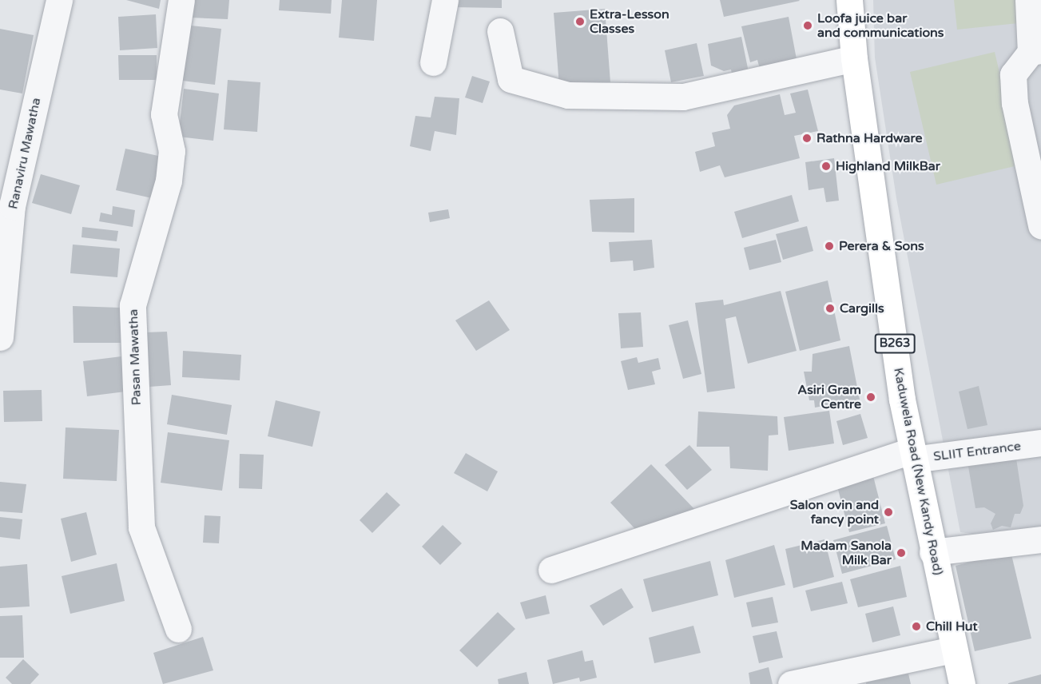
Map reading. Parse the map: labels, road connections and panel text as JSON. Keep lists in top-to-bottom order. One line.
{"streets":{"main road":["B263","Kaduwela Road (New Kandy Road)"],"street":["Ranaviru Mawatha","Pasan Mawatha","SLIIT Entrance"]},"crossings":[["SLIIT Entrance","Kaduwela Road (New Kandy Road)"]],"places":["Extra-Lesson Classes","Loofa juice bar and communications","Rathna Hardware","Highland MilkBar","Perera & Sons","Cargills","Asiri Gram Centre","Salon ovin and fancy point","Madam Sanola Milk Bar","Chill Hut"]}
